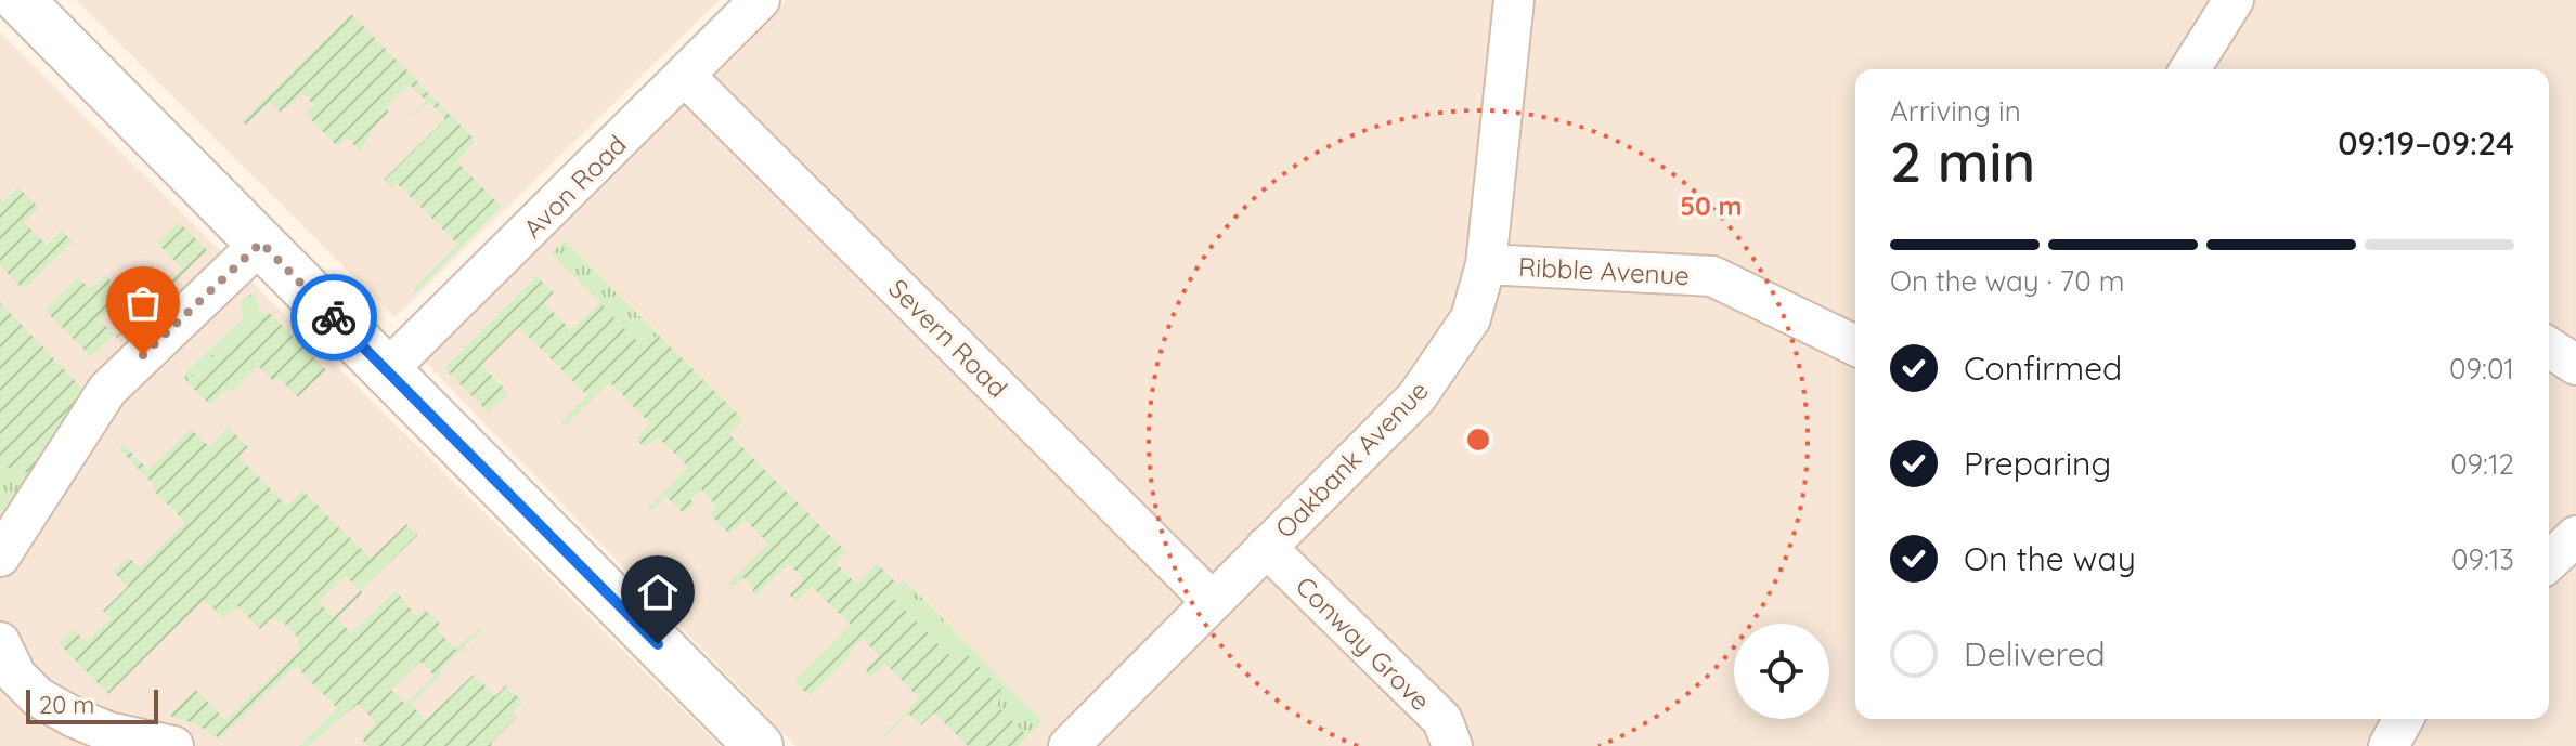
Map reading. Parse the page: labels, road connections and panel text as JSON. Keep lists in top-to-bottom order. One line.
{"streets":{"street":["Avon Road","Ribble Avenue","Severn Road","Oakbank Avenue","Conway Grove"]},"crossings":[["Avon Road","Severn Road"],["Ribble Avenue","Oakbank Avenue"],["Severn Road","Oakbank Avenue"],["Oakbank Avenue","Conway Grove"]],"scale_bar":"20 m","page":{"heading":["2 min","Arriving in","09:19–09:24"],"bar":"On the way · 70 m","list":[["Confirmed","09:01"],["Preparing","09:12"],["On the way","09:13"],"Delivered"],"scale":"20 m"},"rings":["50 m"]}
